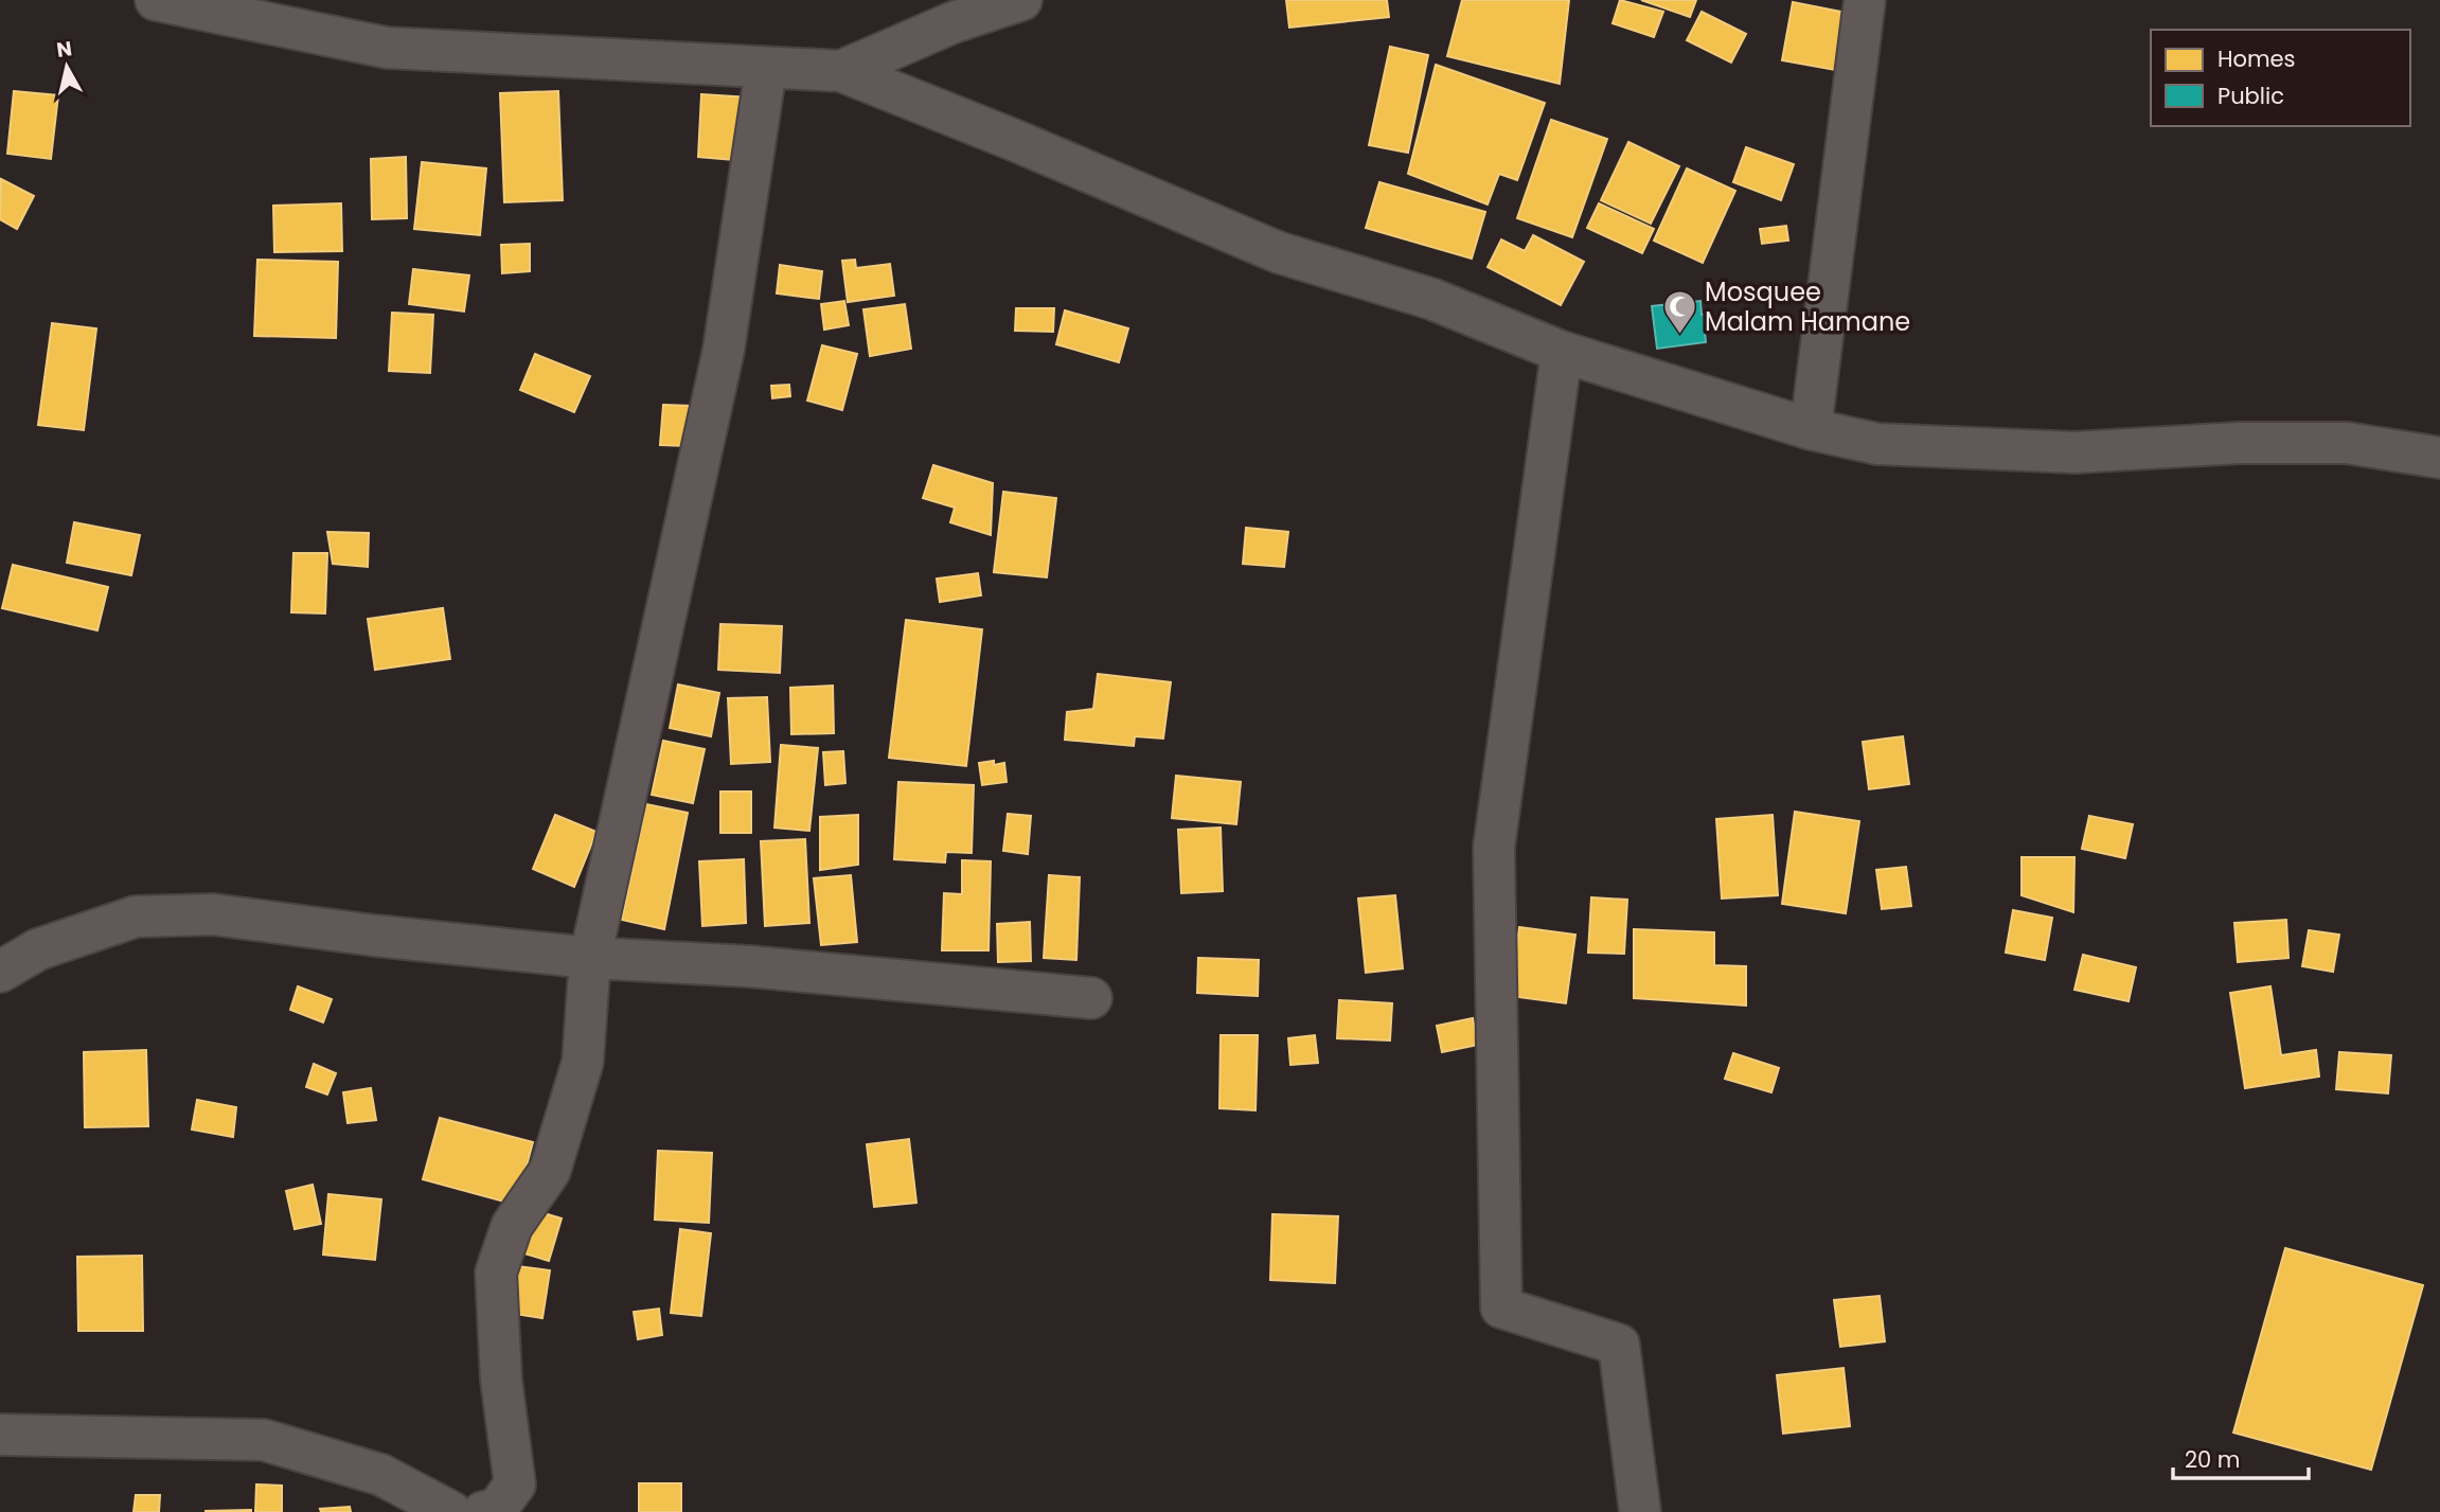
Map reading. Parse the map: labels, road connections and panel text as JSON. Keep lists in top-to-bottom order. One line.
{"places":{"mosque":["Mosquee Malam Hamane"]},"legend":["Homes","Public"],"scale_bar":"20 m","north":"top"}
